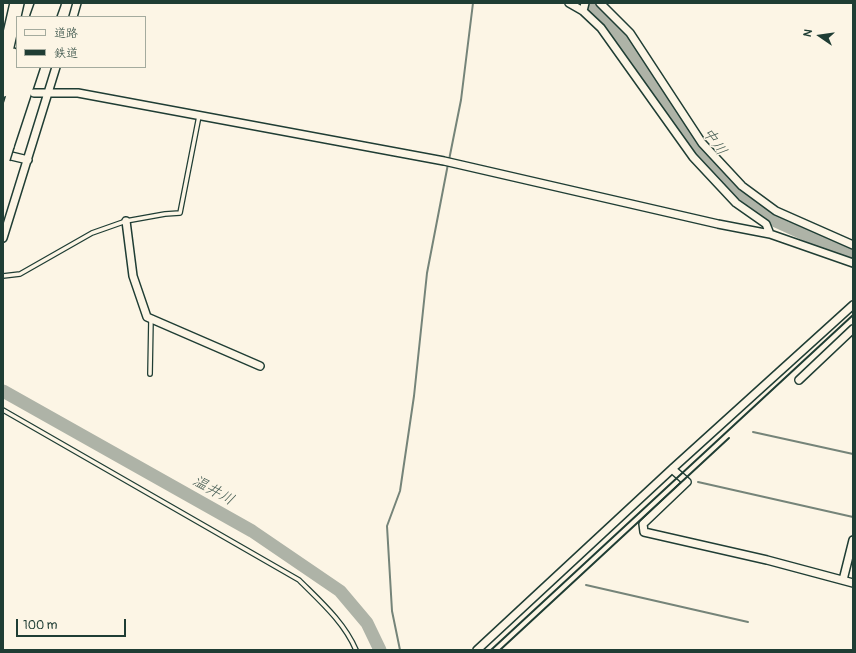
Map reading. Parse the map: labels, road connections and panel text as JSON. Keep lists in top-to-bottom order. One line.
{"water":["中川","温井川"],"legend":["道路","鉄道"],"scale_bar":"100 m","north":"left"}
